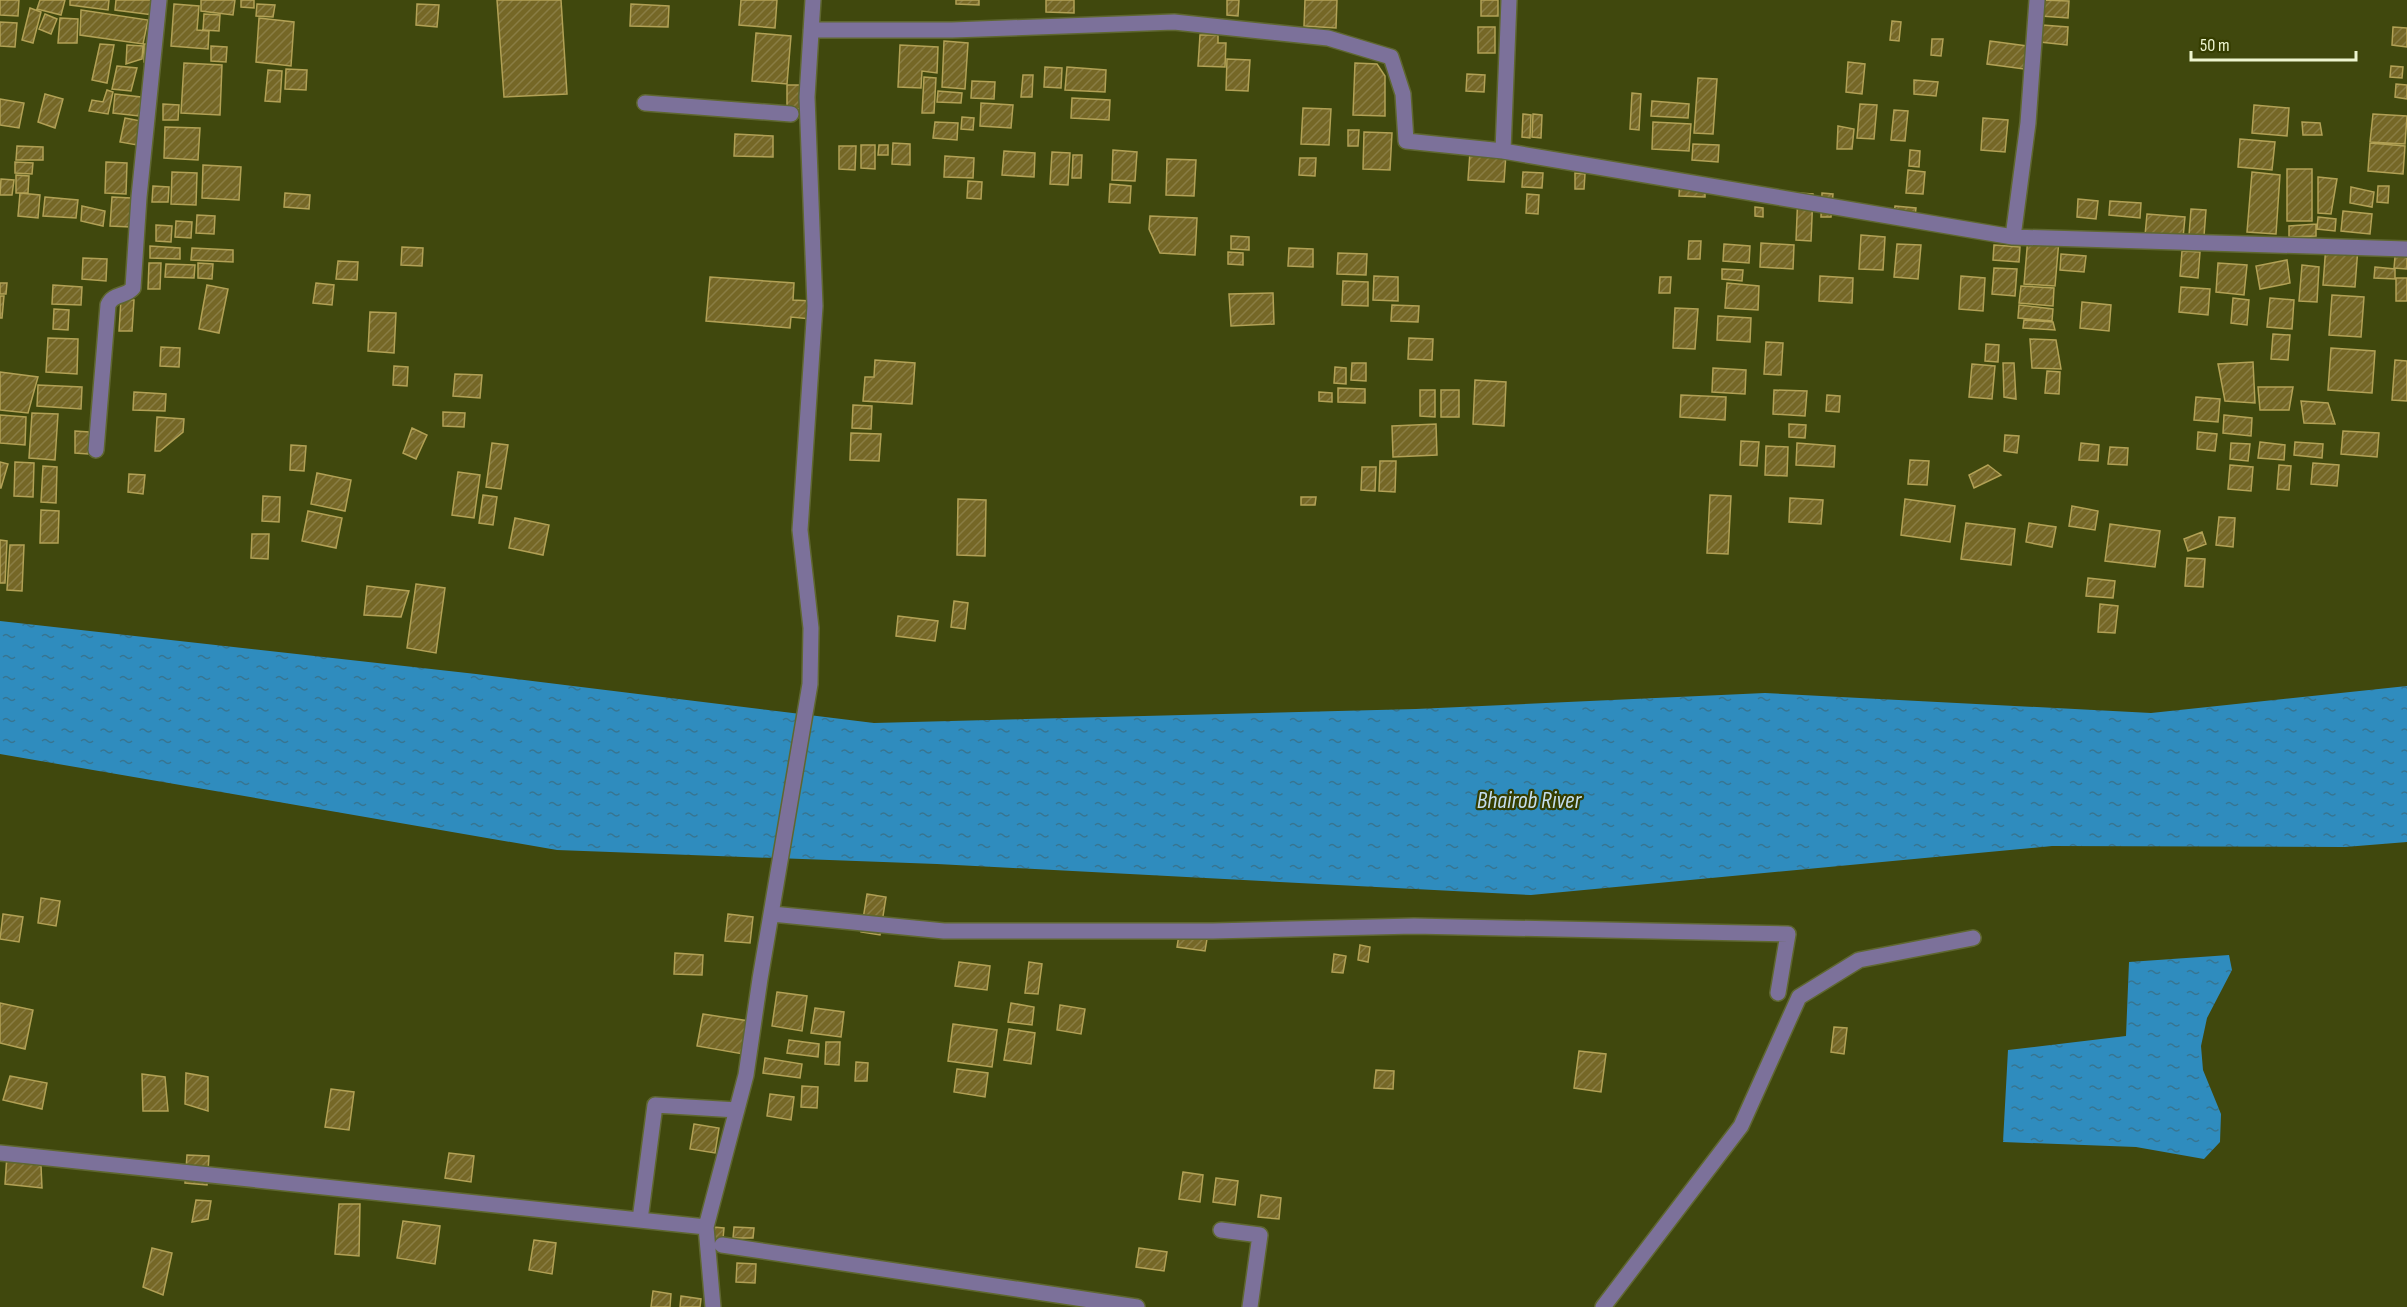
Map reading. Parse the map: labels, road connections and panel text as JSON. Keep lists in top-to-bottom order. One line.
{"water":["Bhairob River"],"scale_bar":"50 m"}
